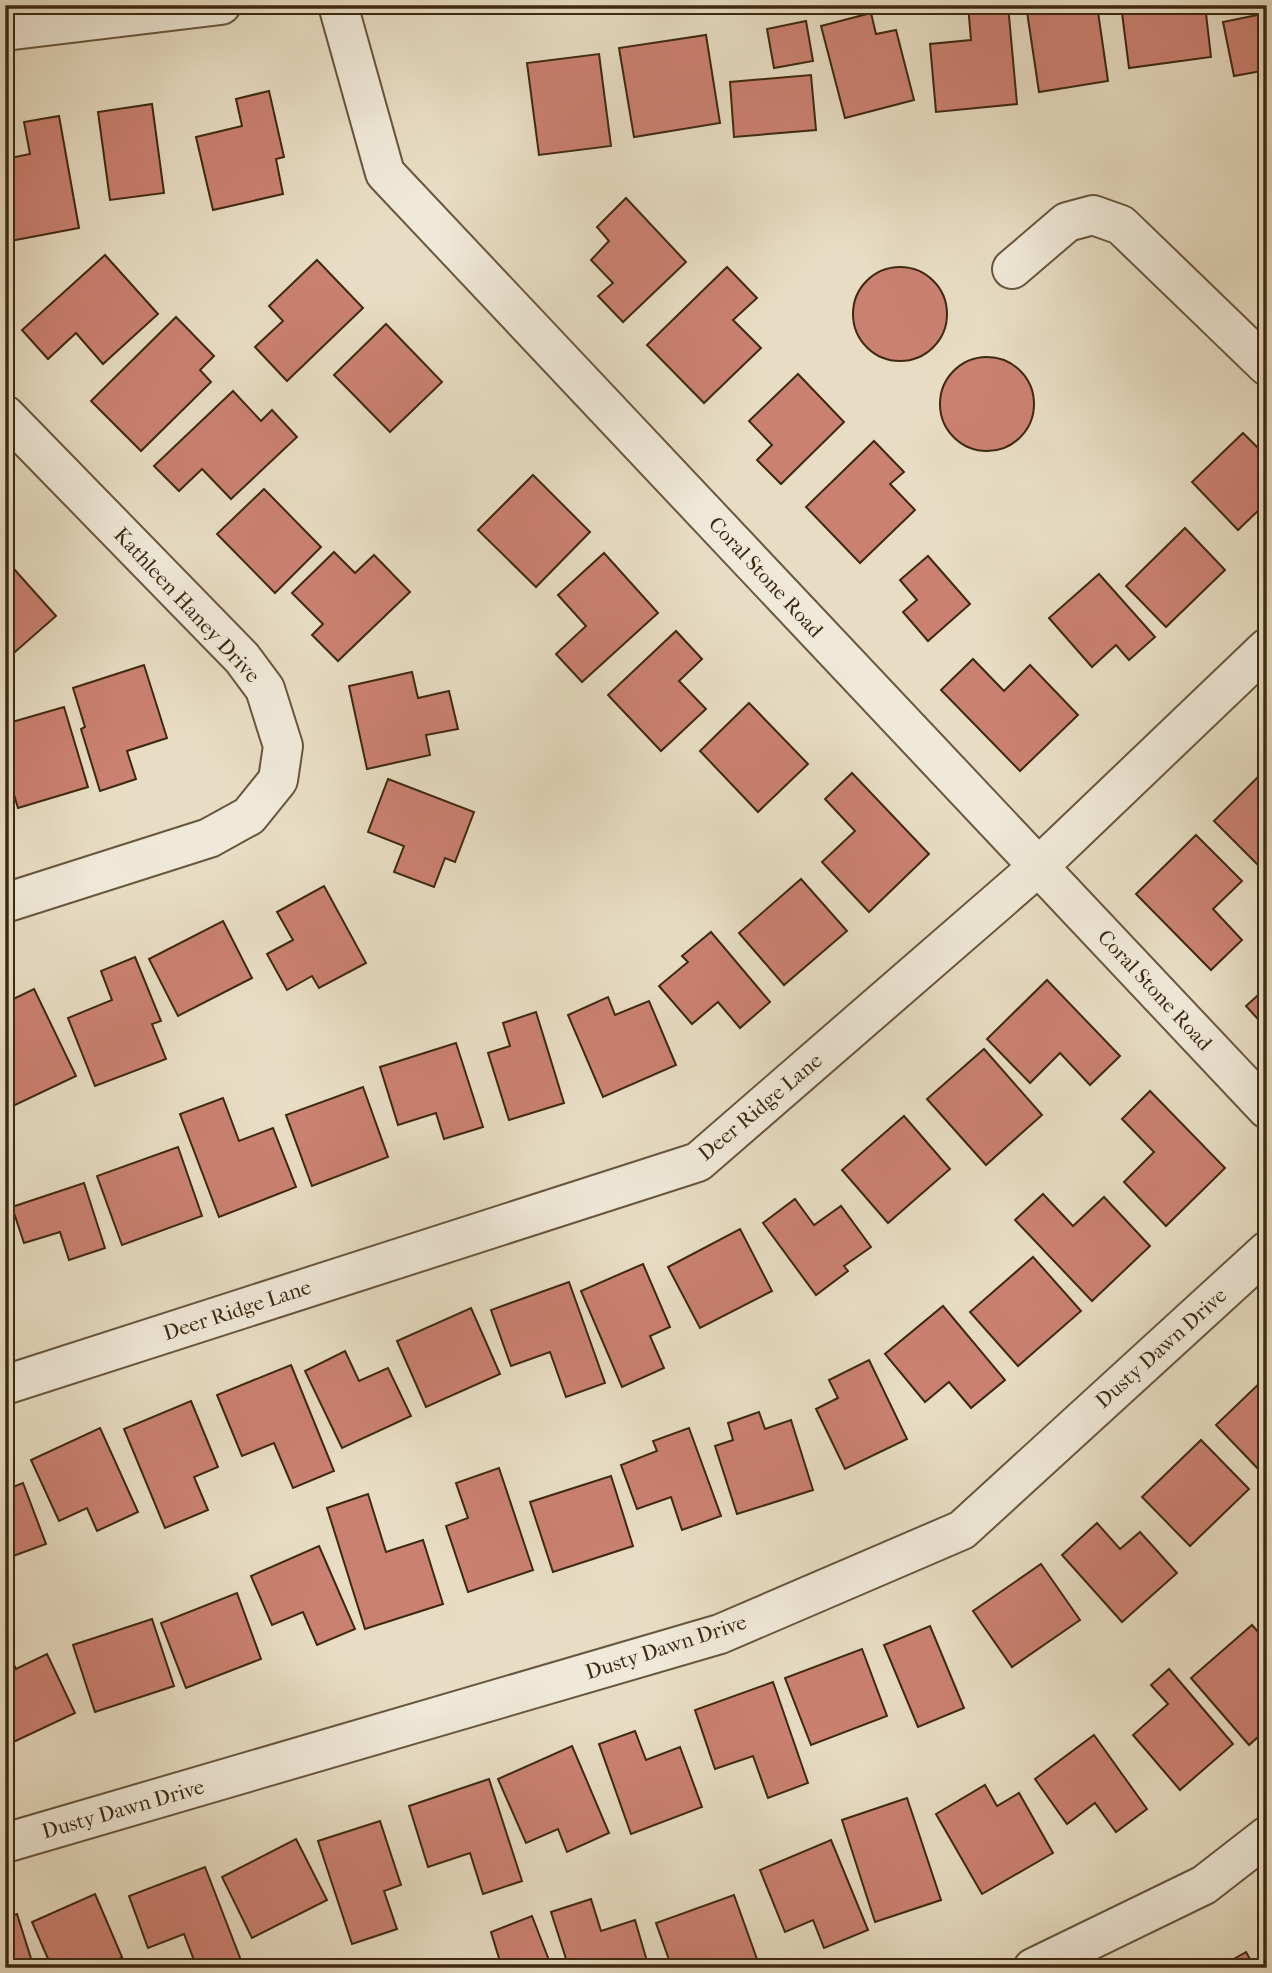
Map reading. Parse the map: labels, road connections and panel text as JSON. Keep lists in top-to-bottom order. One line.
{"streets":{"street":["Coral Stone Road","Kathleen Haney Drive","Deer Ridge Lane","Dusty Dawn Drive"]},"crossings":[["Coral Stone Road","Deer Ridge Lane"]]}
